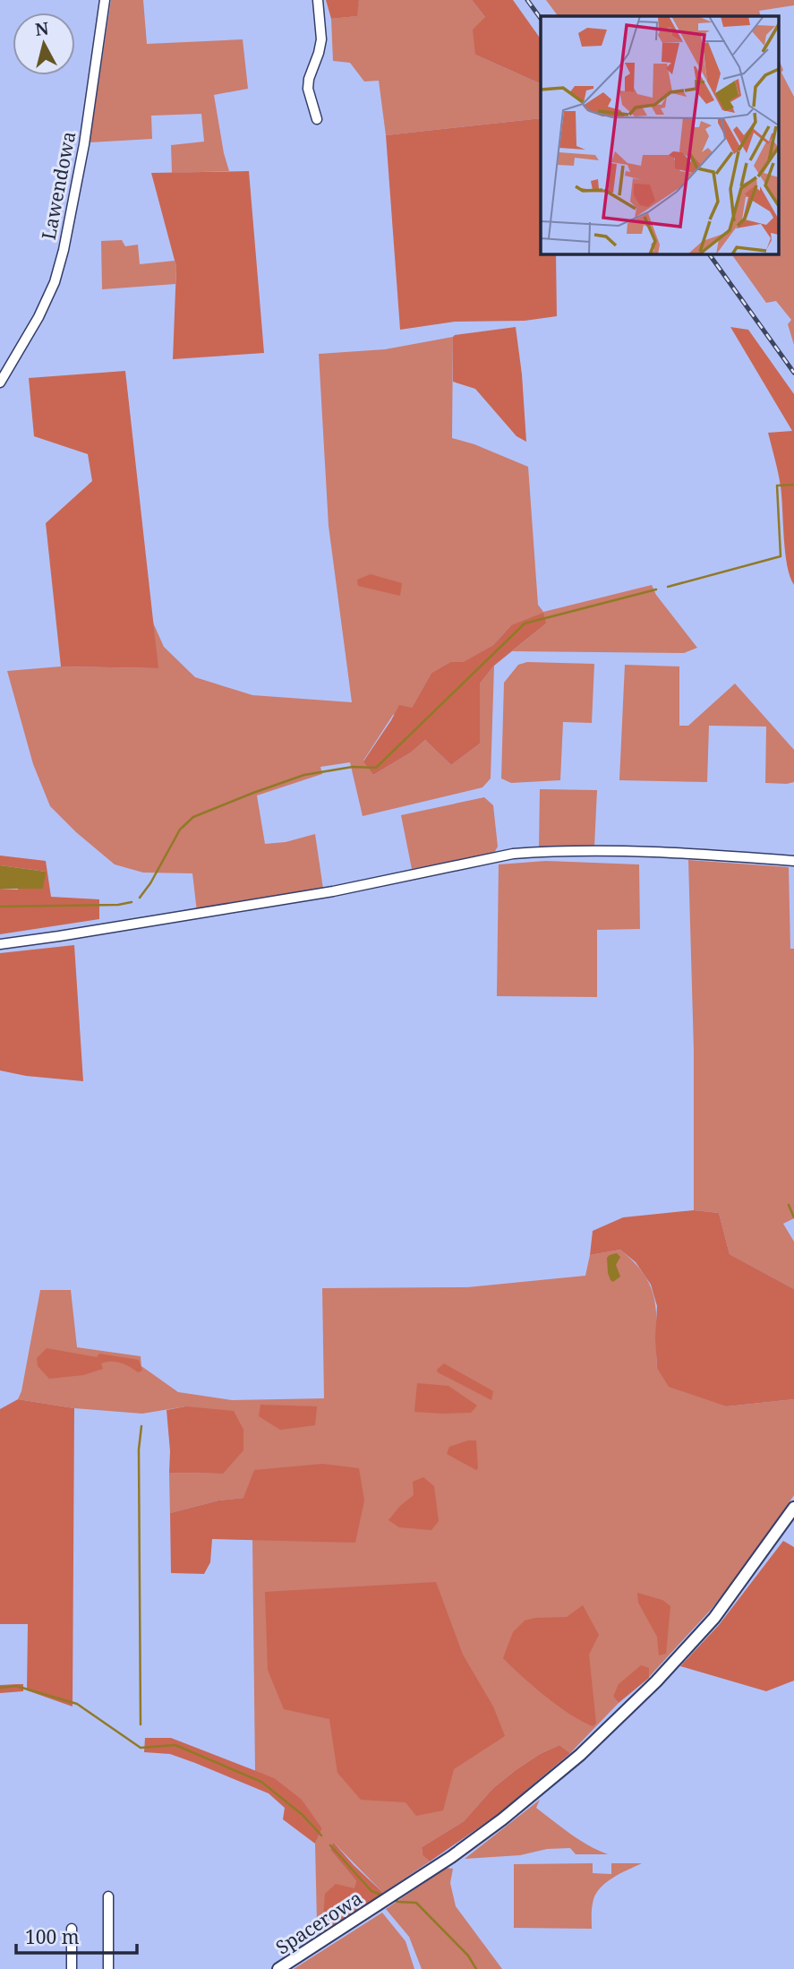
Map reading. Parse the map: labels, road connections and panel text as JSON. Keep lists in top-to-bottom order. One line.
{"streets":{"street":["Lawendowa","Spacerowa"]},"scale_bar":"100 m","north":"top"}
